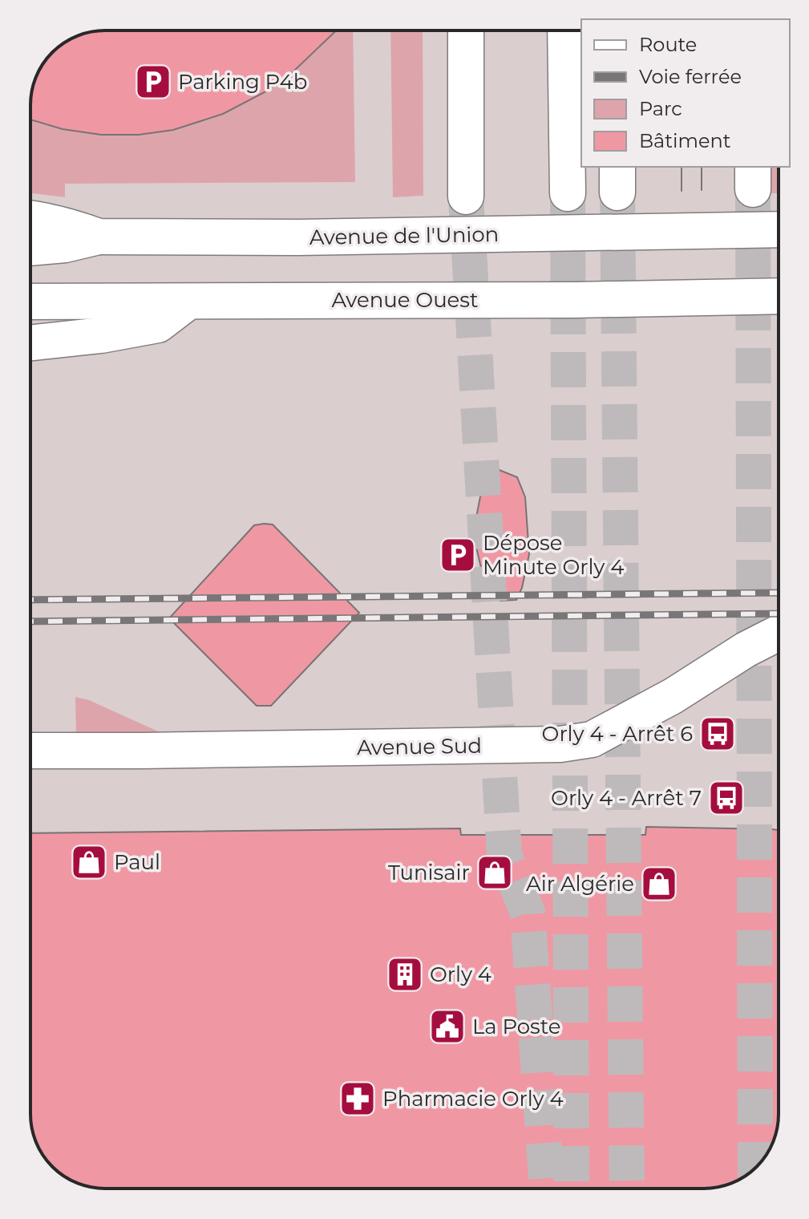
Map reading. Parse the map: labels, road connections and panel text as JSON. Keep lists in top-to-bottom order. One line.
{"streets":{"main road":["Avenue de l'Union","Avenue Ouest","Avenue Sud"]},"places":{"parking":["Parking P4b","Dépose Minute Orly 4"],"bus stop":["Orly 4 - Arrêt 6","Orly 4 - Arrêt 7"],"shop":["Paul","Tunisair","Air Algérie"],"building":["Orly 4"],"public building":["La Poste"],"pharmacy":["Pharmacie Orly 4"]},"legend":["Route","Voie ferrée","Parc","Bâtiment"]}
